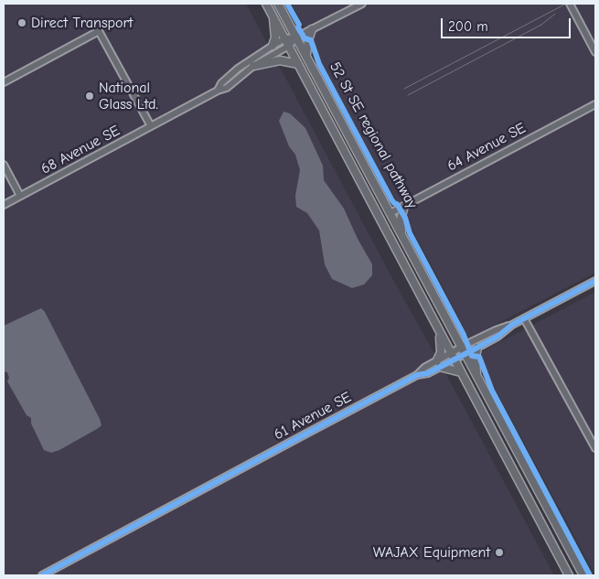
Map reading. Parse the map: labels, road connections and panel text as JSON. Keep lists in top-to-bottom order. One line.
{"streets":{"street":["64 Avenue SE","68 Avenue SE","61 Avenue SE"],"cycle path":["52 St SE regional pathway"]},"places":["Direct Transport","National Glass Ltd.","WAJAX Equipment"],"scale_bar":"200 m"}
